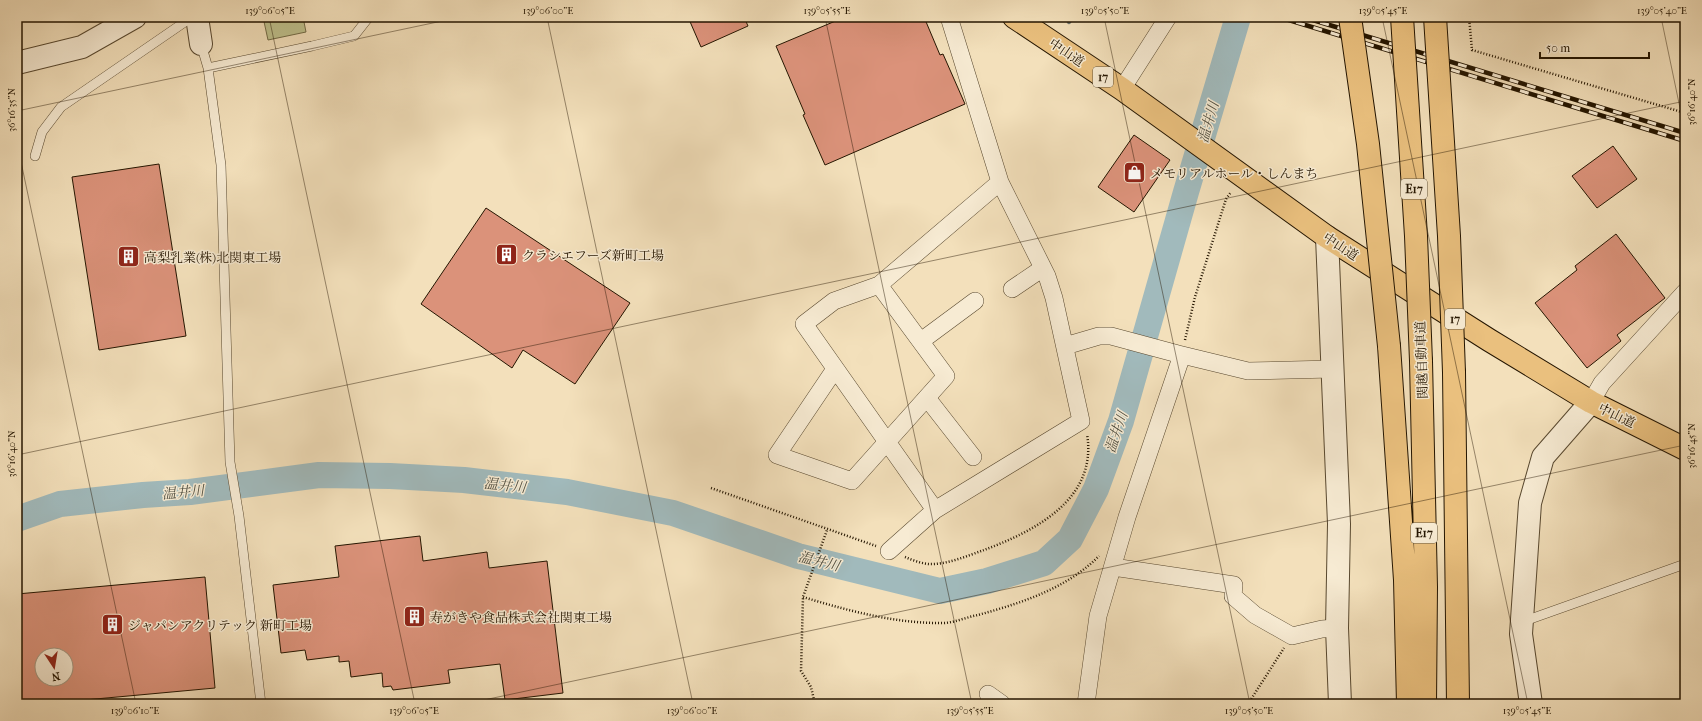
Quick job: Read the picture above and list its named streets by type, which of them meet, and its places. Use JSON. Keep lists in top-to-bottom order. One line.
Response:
{"streets":{"highway":["中山道","17","E17","関越自動車道"]},"water":["温井川"],"places":{"shop":["メモリアルホール・しんまち"],"building":["クラシエフーズ新町工場","高梨乳業(株)北関東工場","寿がきや食品株式会社関東工場","ジャパンアクリテック 新町工場"]},"scale_bar":"50 m","north":"bottom","coordinates":["139°06'05\"E","139°06'00\"E","139°05'55\"E","139°05'50\"E","139°05'45\"E","139°05'40\"E","36°16'40\"N","36°16'35\"N","36°16'45\"N","139°06'10\"E"]}
